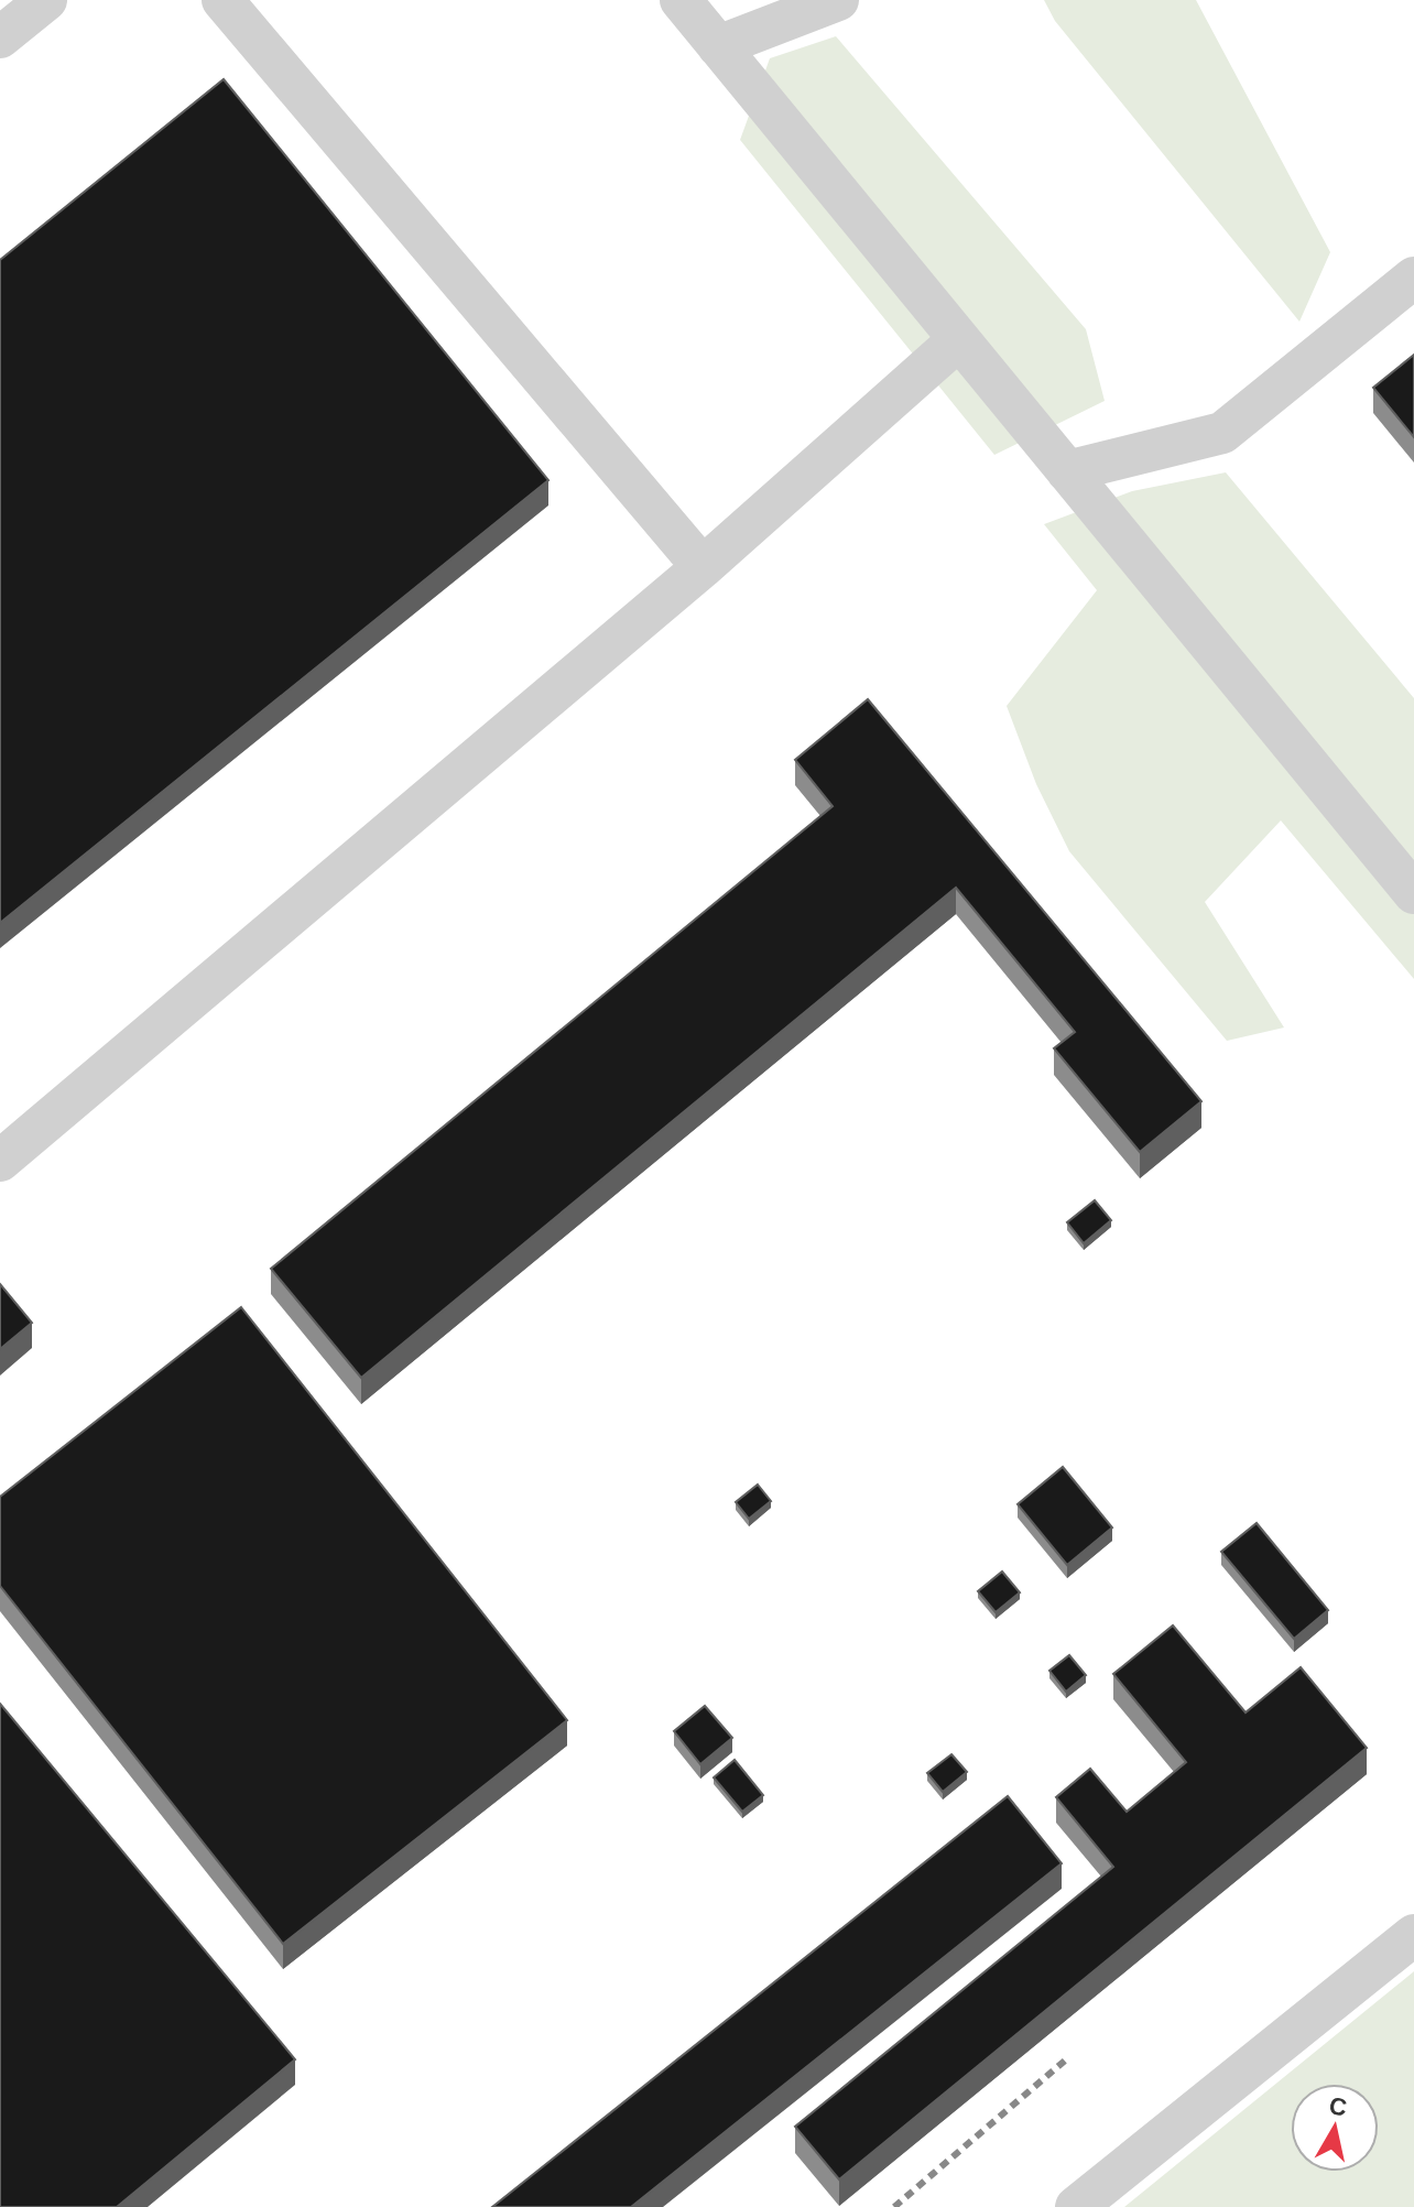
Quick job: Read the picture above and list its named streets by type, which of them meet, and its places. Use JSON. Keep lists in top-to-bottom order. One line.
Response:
{"north":"top"}
